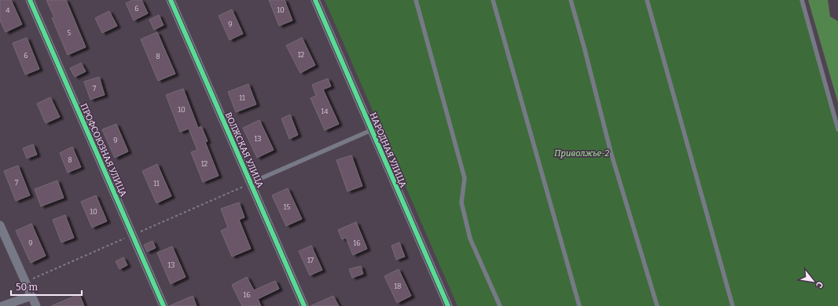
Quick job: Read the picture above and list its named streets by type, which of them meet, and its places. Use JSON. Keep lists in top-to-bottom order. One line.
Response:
{"streets":{"street":["ПРОФСОЮЗНАЯ УЛИЦА","ВОЛЖСКАЯ УЛИЦА","НАРОДНАЯ УЛИЦА"]},"parks":["Приволжье-2"],"house_numbers":["6","4","10","9","5","12","6","8","7","11","10","14","13","9","8","12","7","11","15","10","9","16","17","13","18","16"],"scale_bar":"50 m","north":"bottom right"}
